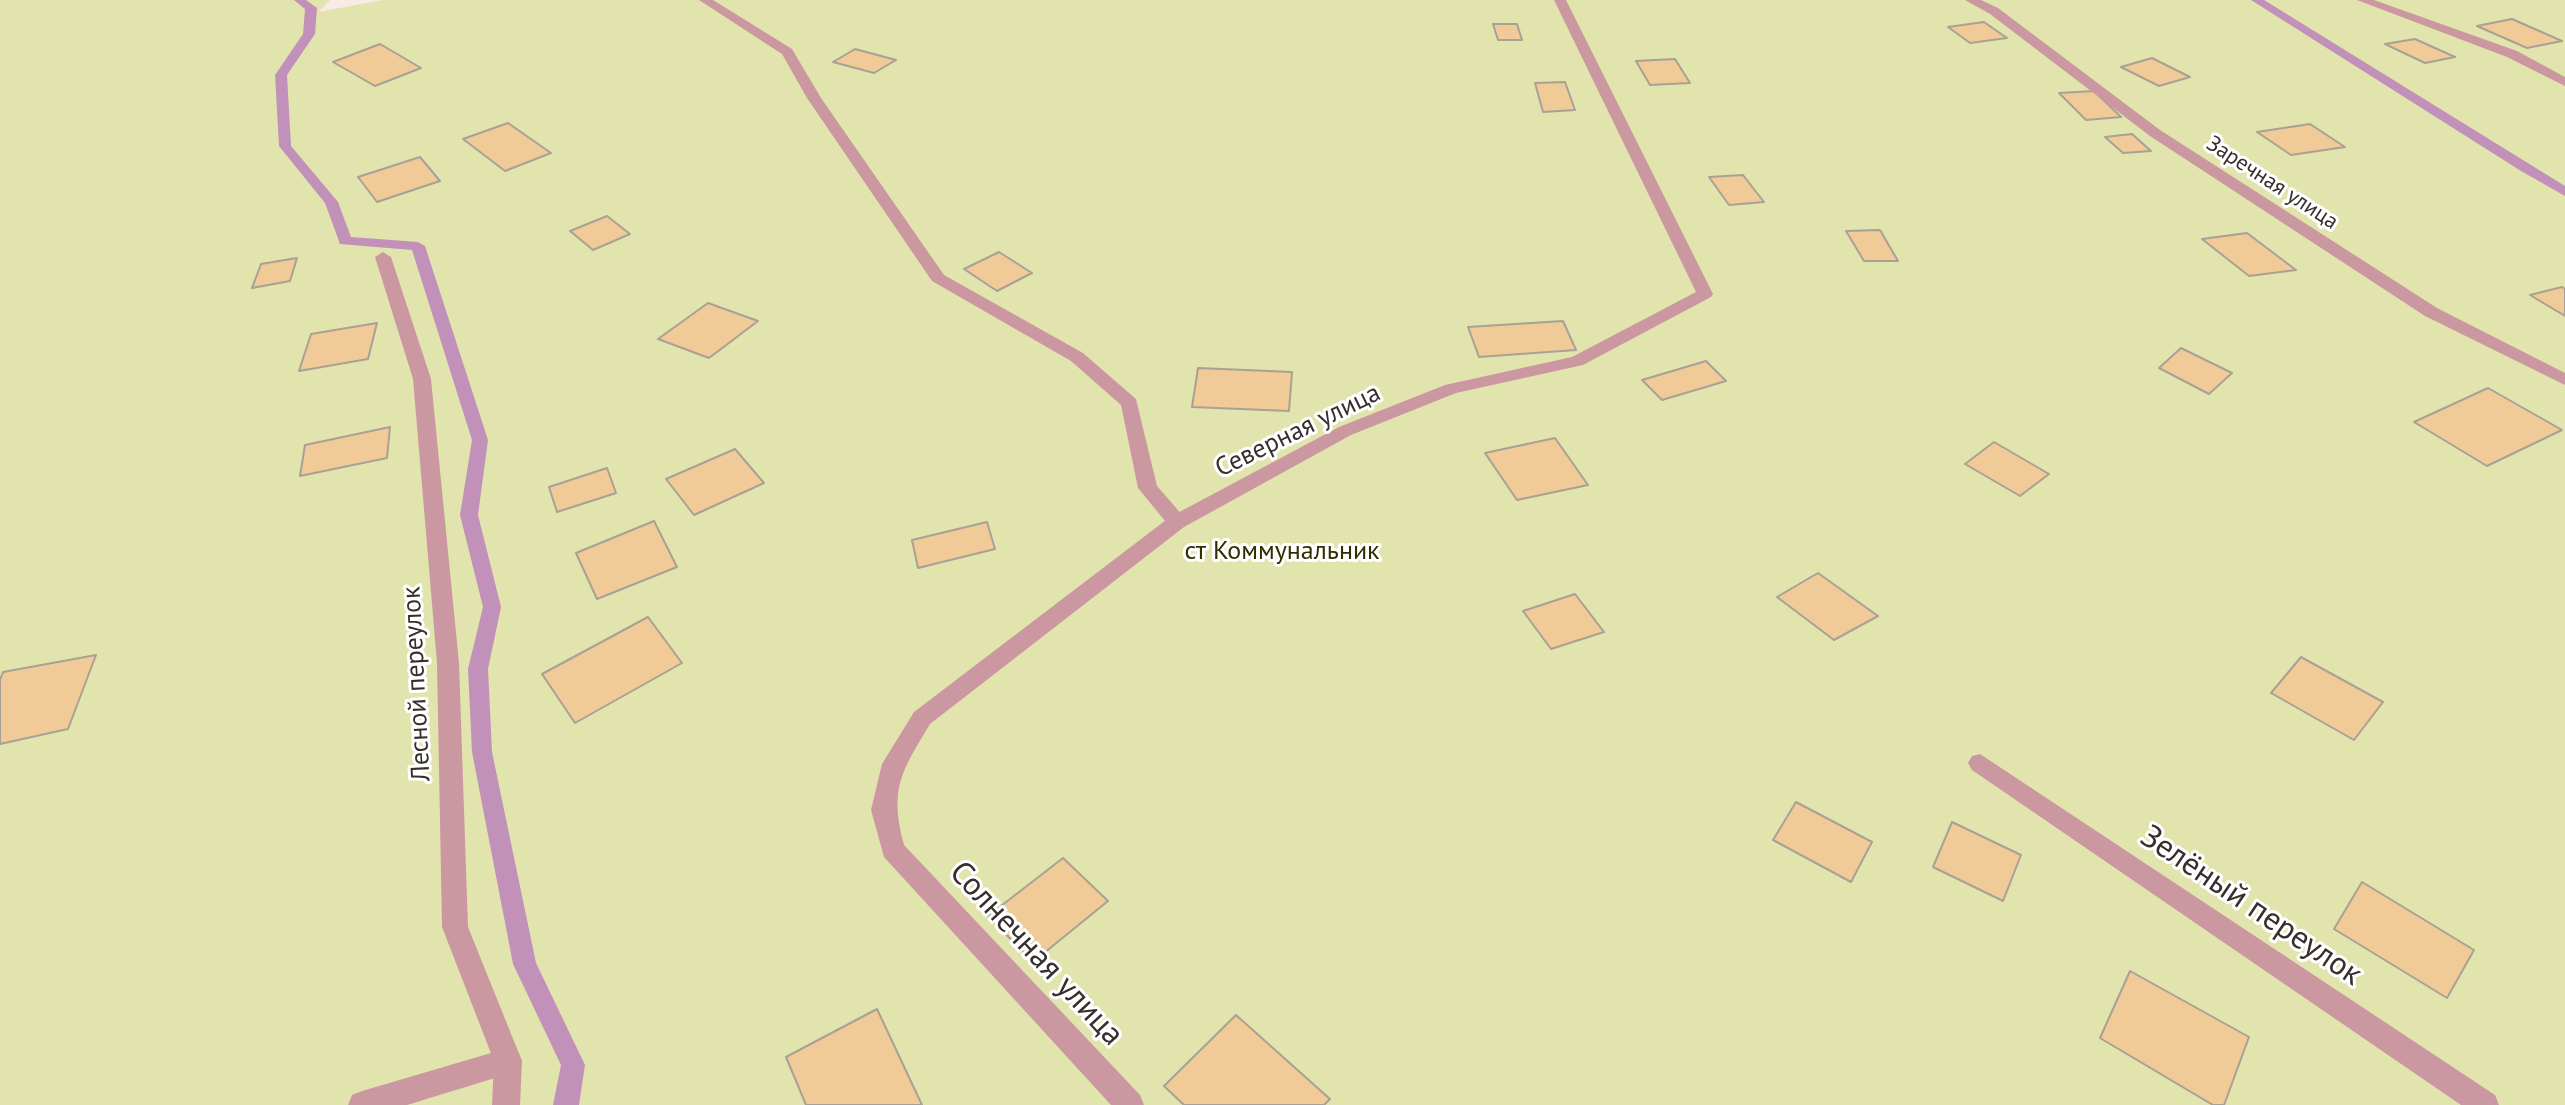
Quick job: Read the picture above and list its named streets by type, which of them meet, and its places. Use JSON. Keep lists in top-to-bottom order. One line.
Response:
{"streets":{"street":["Заречная улица","Северная улица","Лесной переулок","Зелёный переулок","Солнечная улица"]},"crossings":[["Северная улица","Солнечная улица"]],"parks":["ст Коммунальник"]}
